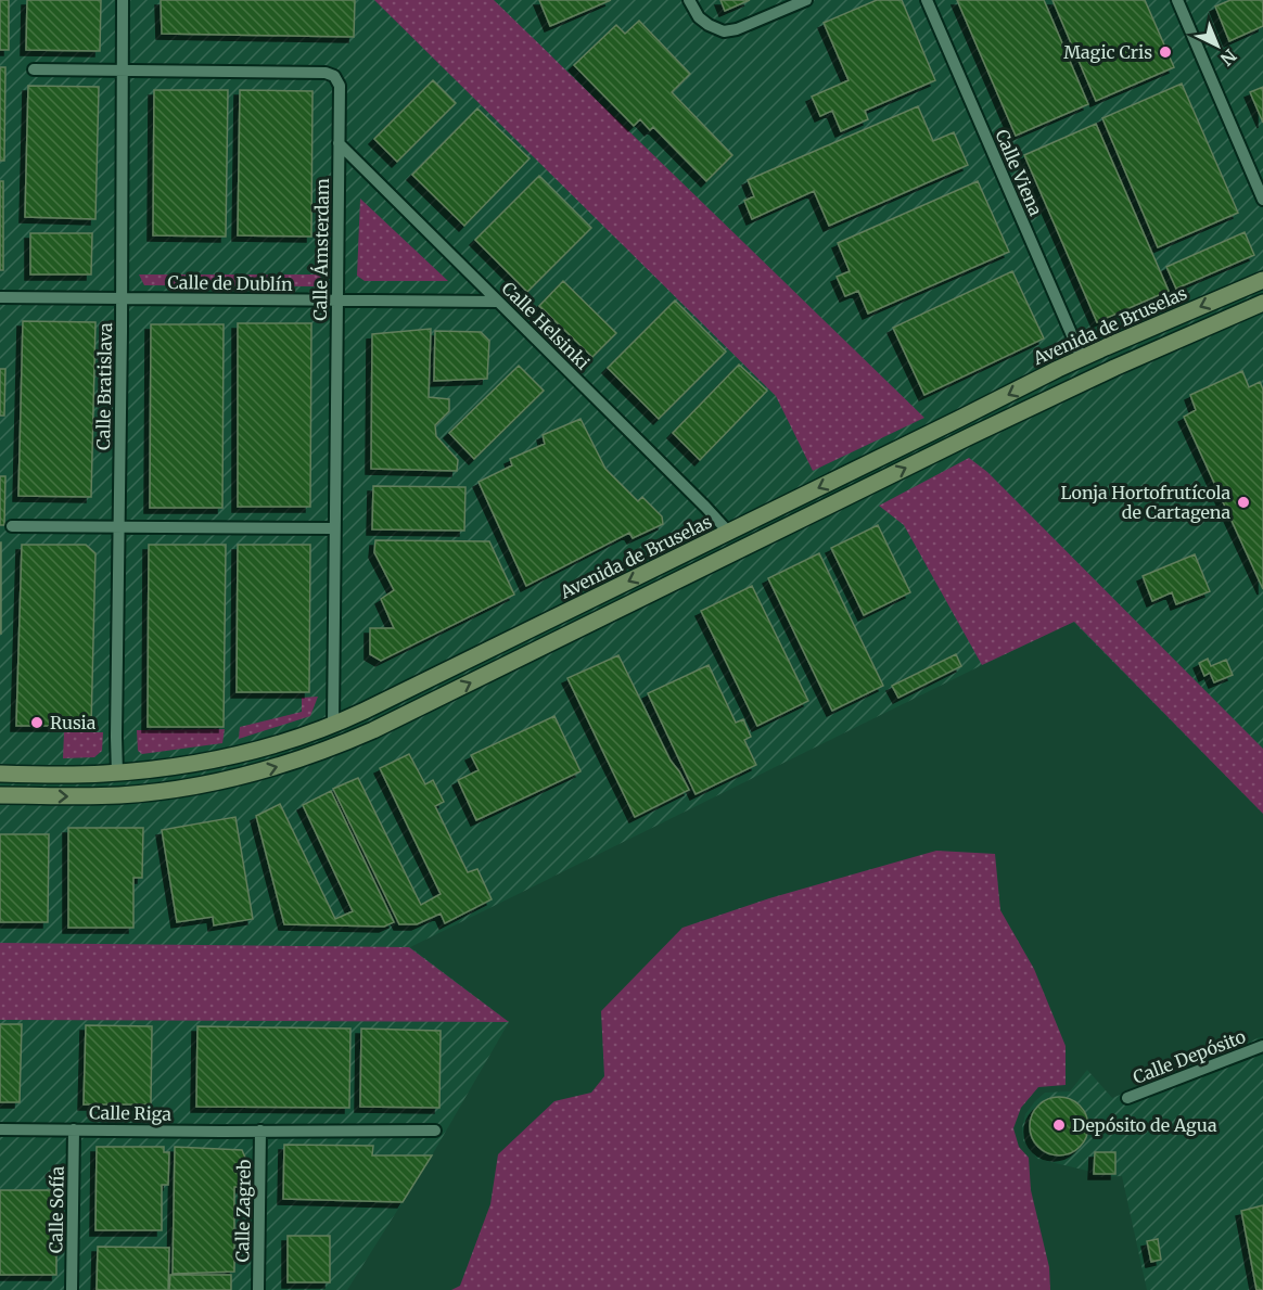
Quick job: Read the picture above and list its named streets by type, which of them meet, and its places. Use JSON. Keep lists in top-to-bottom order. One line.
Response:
{"streets":{"main road":["Avenida de Bruselas"],"street":["Calle Viena","Calle Ámsterdam","Calle de Dublín","Calle Helsinki","Calle Bratislava","Calle Depósito","Calle Riga","Calle Sofía","Calle Zagreb"]},"crossings":[["Calle Viena","Avenida de Bruselas"],["Calle Ámsterdam","Calle de Dublín"],["Calle Ámsterdam","Calle Helsinki"],["Calle Ámsterdam","Avenida de Bruselas"],["Calle Ámsterdam","Calle Bratislava"],["Calle de Dublín","Calle Helsinki"],["Calle de Dublín","Calle Bratislava"],["Calle Helsinki","Avenida de Bruselas"],["Avenida de Bruselas","Calle Bratislava"],["Calle Riga","Calle Sofía"],["Calle Riga","Calle Zagreb"]],"places":["Magic Cris","Lonja Hortofrutícola de Cartagena","Rusia","Depósito de Agua"],"north":"bottom right"}
